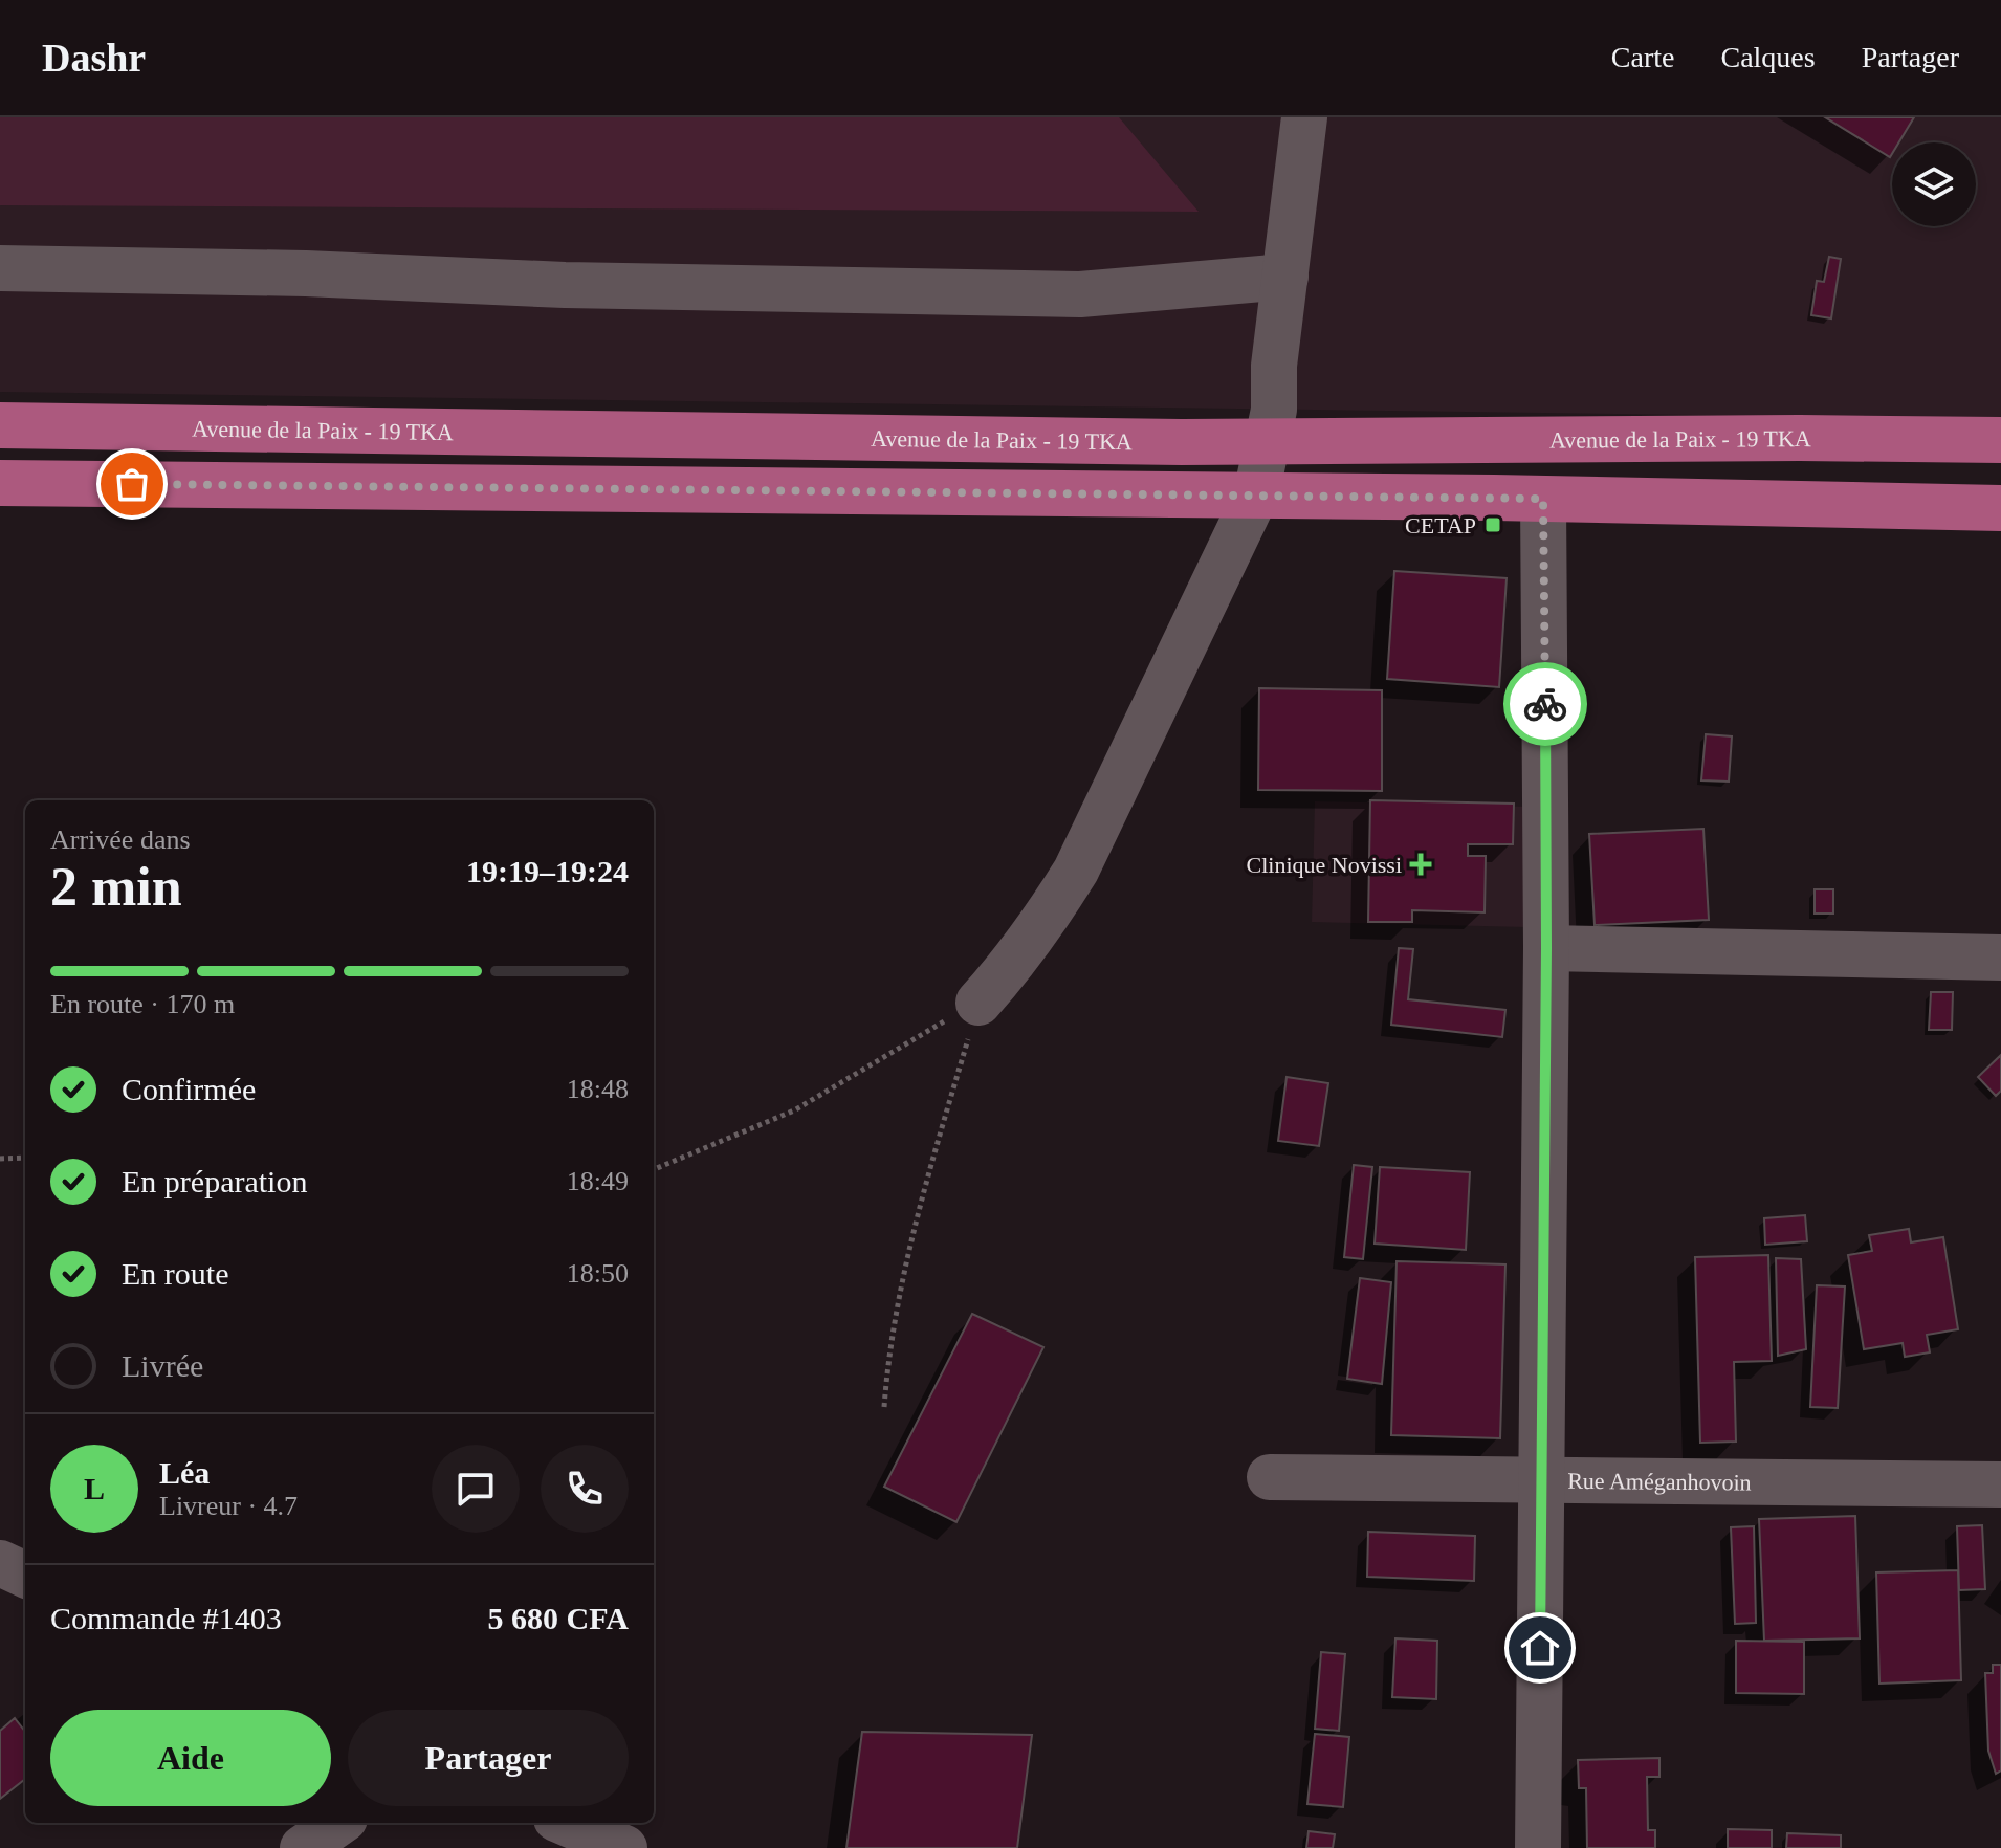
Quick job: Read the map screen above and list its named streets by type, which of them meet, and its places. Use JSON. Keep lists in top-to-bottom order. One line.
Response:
{"streets":{"main road":["Avenue de la Paix - 19 TKA"],"street":["Rue Améganhovoin"]},"places":{"transit":["CETAP"],"health":["Clinique Novissi"]},"page":{"header":"Dashr","nav":["Carte","Calques","Partager"],"heading":["2 min","Arrivée dans","19:19–19:24"],"panel":["Léa","Livreur · 4.7","Commande #1403","5 680 CFA"],"bar":"En route · 170 m","list":[["Confirmée","18:48"],["En préparation","18:49"],["En route","18:50"],"Livrée"],"round":"L","buttons":["Aide","Partager"]}}
